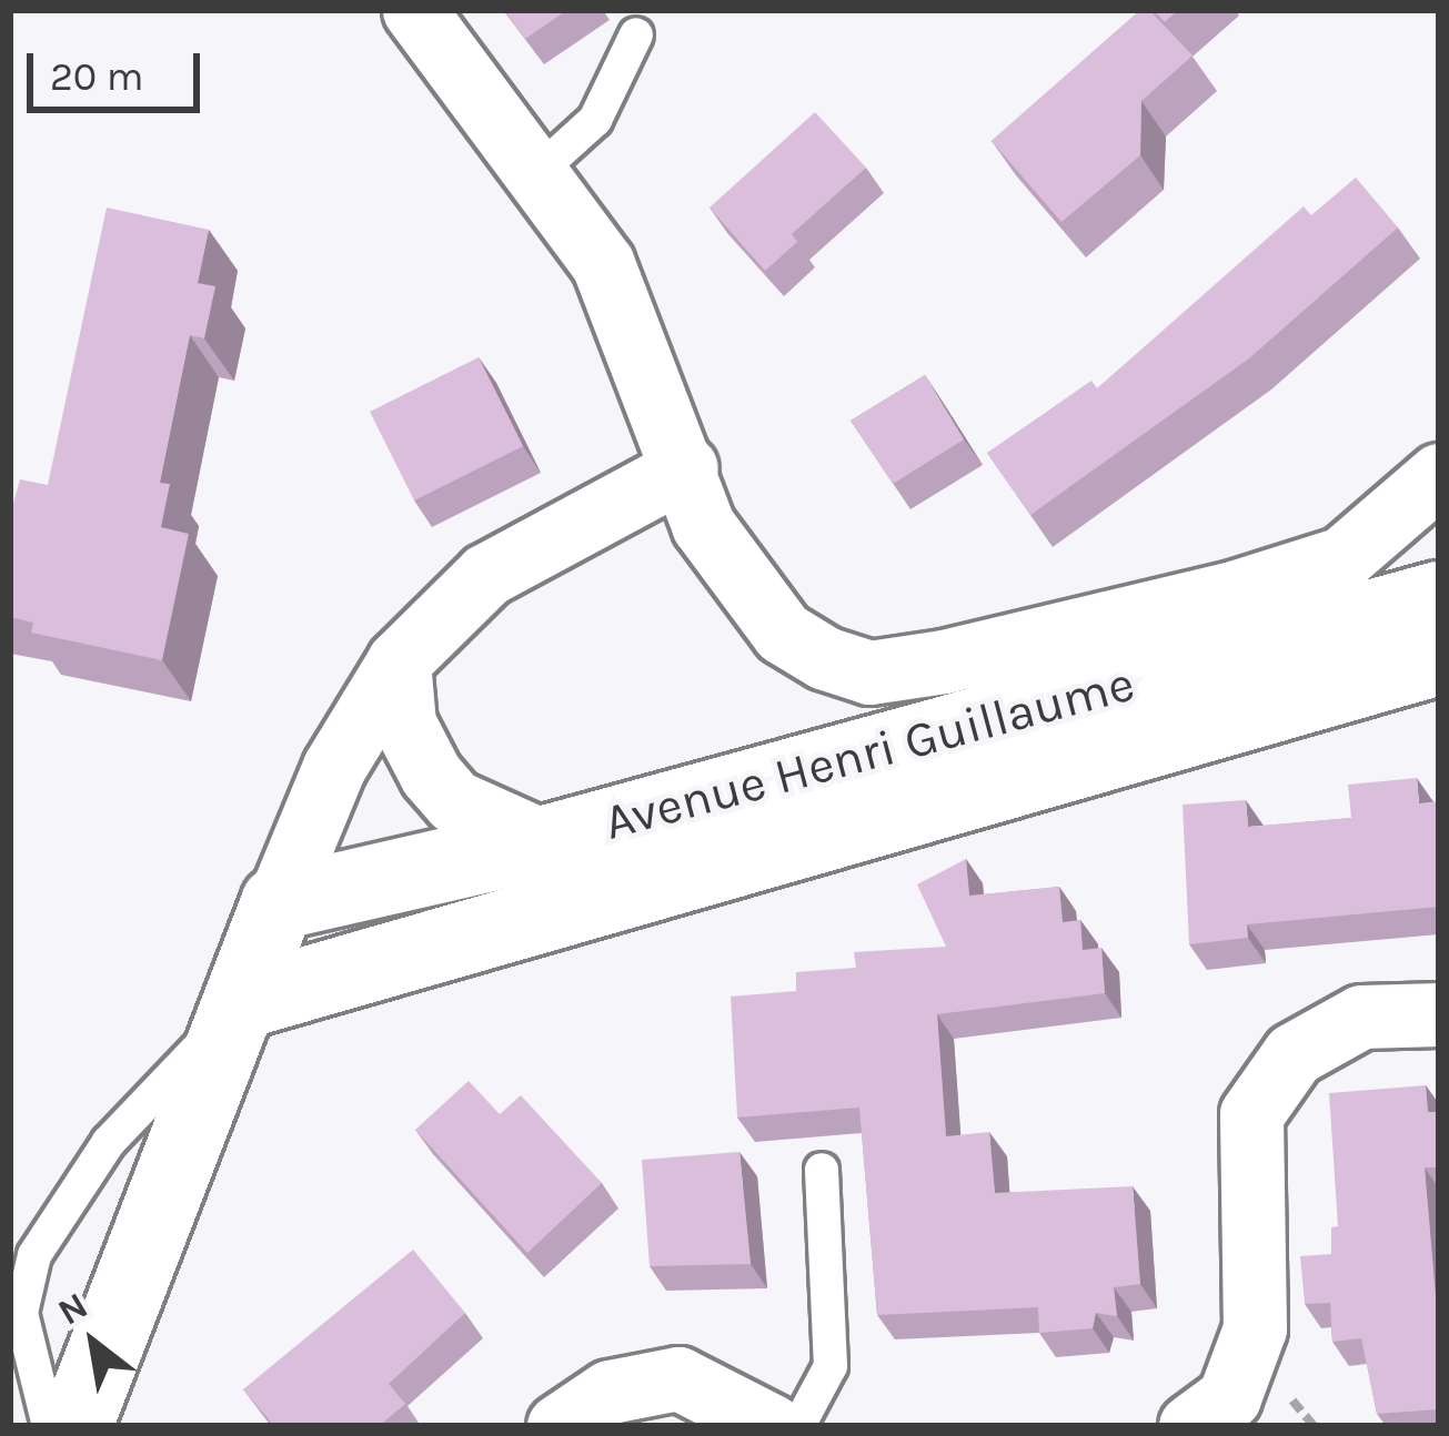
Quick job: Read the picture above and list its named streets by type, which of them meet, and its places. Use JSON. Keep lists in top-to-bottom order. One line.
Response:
{"streets":{"street":["Avenue Henri Guillaume"]},"scale_bar":"20 m","north":"top left"}
